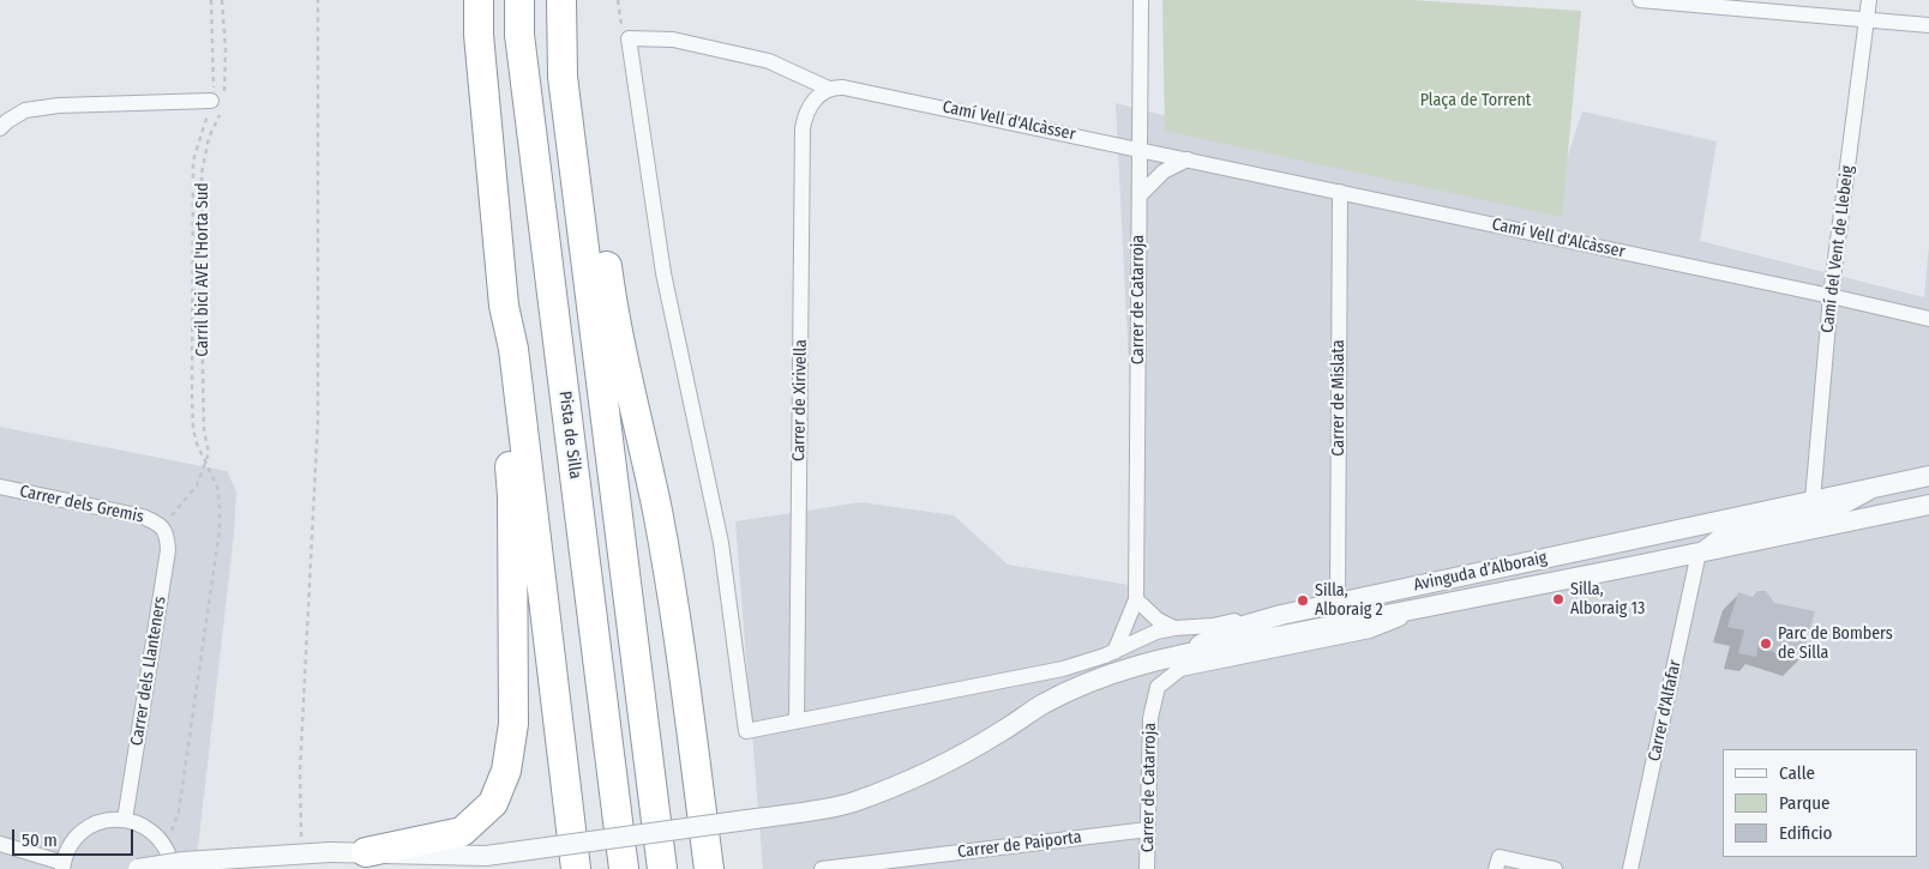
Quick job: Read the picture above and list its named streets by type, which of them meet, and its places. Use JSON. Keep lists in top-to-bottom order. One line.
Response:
{"streets":{"highway":["Pista de Silla"],"street":["Camí Vell d'Alcàsser","Camí del Vent de Llebeig","Carrer de Catarroja","Carrer de Mislata","Carrer de Xirivella","Carrer dels Gremis","Avinguda d’Alboraig","Carrer dels Llanteners","Carrer d'Alfafar","Carrer de Paiporta"],"path":["Carril bici AVE l'Horta Sud"]},"crossings":[["Camí Vell d'Alcàsser","Camí del Vent de Llebeig"],["Camí Vell d'Alcàsser","Carrer de Catarroja"],["Camí Vell d'Alcàsser","Carrer de Mislata"],["Camí Vell d'Alcàsser","Carrer de Xirivella"],["Camí del Vent de Llebeig","Avinguda d’Alboraig"],["Carril bici AVE l'Horta Sud","Carrer dels Gremis"],["Carril bici AVE l'Horta Sud","Carrer dels Llanteners"],["Carrer de Catarroja","Avinguda d’Alboraig"],["Carrer de Catarroja","Carrer de Paiporta"],["Carrer de Mislata","Avinguda d’Alboraig"],["Carrer dels Gremis","Carrer dels Llanteners"],["Avinguda d’Alboraig","Carrer d'Alfafar"]],"parks":["Plaça de Torrent"],"places":["Silla, Alboraig 13","Silla, Alboraig 2","Parc de Bombers de Silla"],"legend":["Calle","Parque","Edificio"],"scale_bar":"50 m"}
